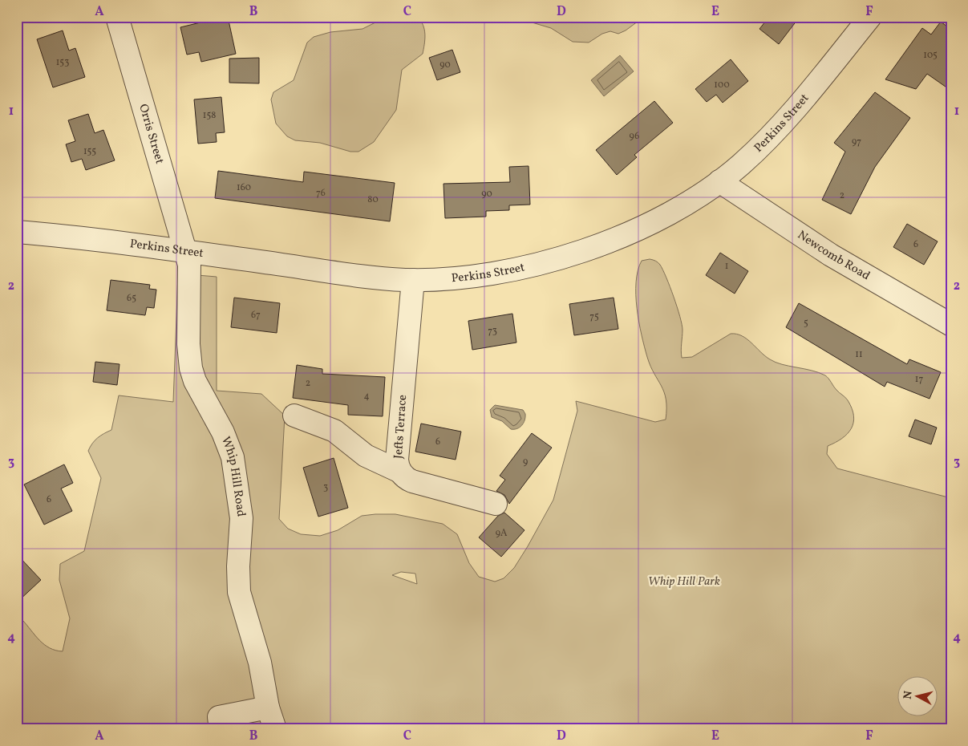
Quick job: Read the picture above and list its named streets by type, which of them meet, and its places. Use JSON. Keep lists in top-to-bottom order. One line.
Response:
{"streets":{"street":["Perkins Street","Orris Street","Newcomb Road","Jefts Terrace","Whip Hill Road"]},"crossings":[["Perkins Street","Orris Street"],["Perkins Street","Newcomb Road"],["Perkins Street","Jefts Terrace"],["Perkins Street","Whip Hill Road"],["Orris Street","Whip Hill Road"]],"parks":["Whip Hill Park"],"house_numbers":["105","153","90","100","158","96","97","155","160","76","90","2","80","6","1","65","67","75","5","73","11","17","2","4","6","9","3","6","9A"],"north":"left","grid":{"columns":["A","B","C","D","E","F"],"rows":["1","2","3","4"]}}
